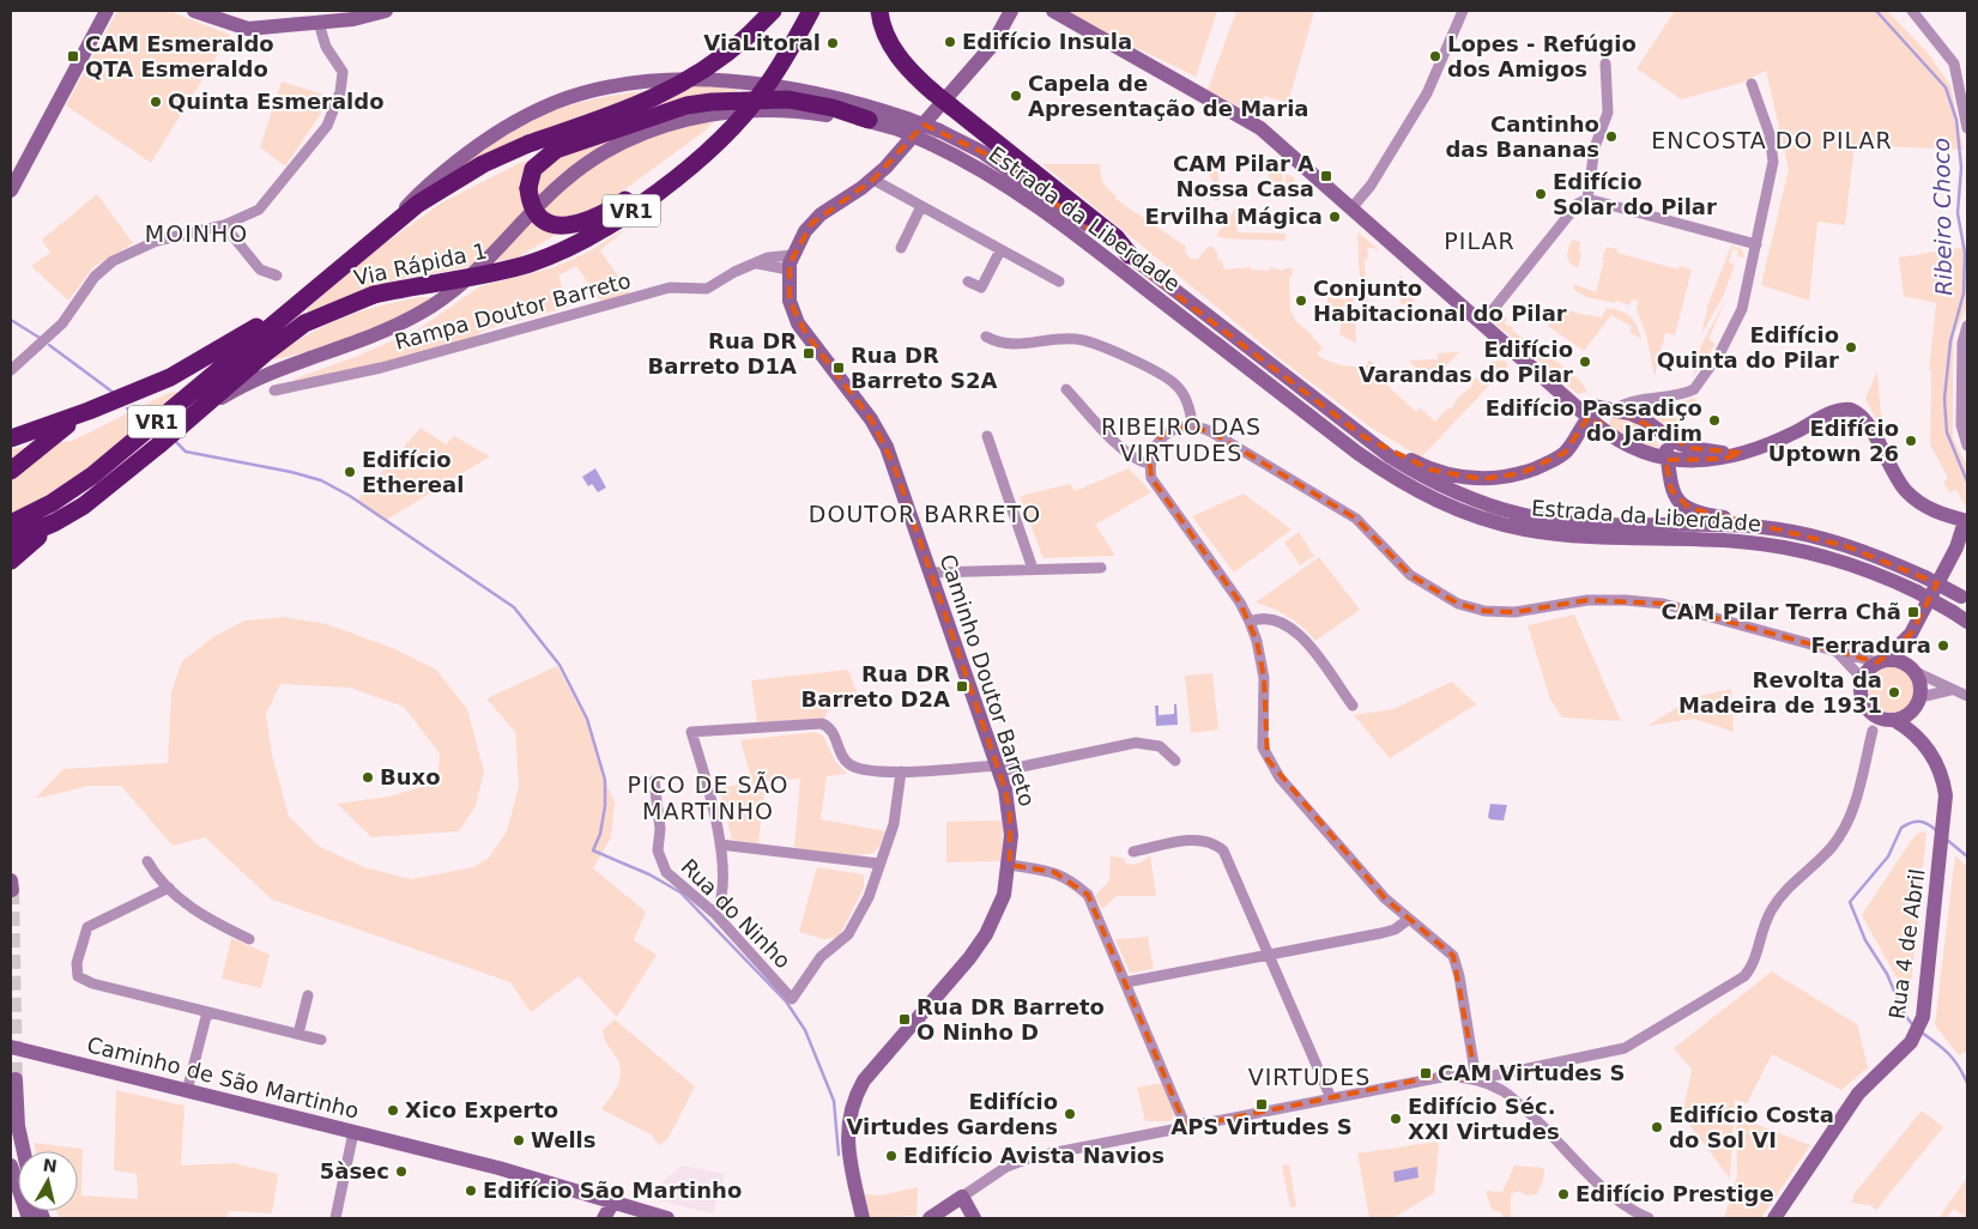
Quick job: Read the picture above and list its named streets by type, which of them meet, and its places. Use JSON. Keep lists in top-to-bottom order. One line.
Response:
{"streets":{"highway":["VR1","Via Rápida 1"],"main road":["Estrada da Liberdade","Caminho Doutor Barreto","Rua 4 de Abril","Caminho de São Martinho"],"street":["Rampa Doutor Barreto","Rua do Ninho"]},"crossings":[["Estrada da Liberdade","Via Rápida 1"],["Rampa Doutor Barreto","Caminho Doutor Barreto"]],"districts":["ENCOSTA DO PILAR","MOINHO","PILAR","RIBEIRO DAS VIRTUDES","DOUTOR BARRETO","PICO DE SÃO MARTINHO","VIRTUDES"],"water":["Ribeiro Choco"],"places":{"other":["Edifício Insula","ViaLitoral","Lopes - Refúgio dos Amigos","Capela de Apresentação de Maria","Quinta Esmeraldo","Cantinho das Bananas","Edifício Solar do Pilar","Ervilha Mágica","Conjunto Habitacional do Pilar","Edifício Quinta do Pilar","Edifício Varandas do Pilar","Edifício Passadiço do Jardim","Edifício Uptown 26","Edifício Ethereal","Ferradura","Revolta da Madeira de 1931","Buxo","Xico Experto","Edifício Virtudes Gardens","Edifício Séc. XXI Virtudes","Edifício Costa do Sol VI","Wells","Edifício Avista Navios","5àsec","Edifício São Martinho","Edifício Prestige"],"transit":["CAM Esmeraldo QTA Esmeraldo","CAM Pilar A Nossa Casa","Rua DR Barreto D1A","Rua DR Barreto S2A","CAM Pilar Terra Chã","Rua DR Barreto D2A","Rua DR Barreto O Ninho D","CAM Virtudes S","APS Virtudes S"]},"north":"top"}
